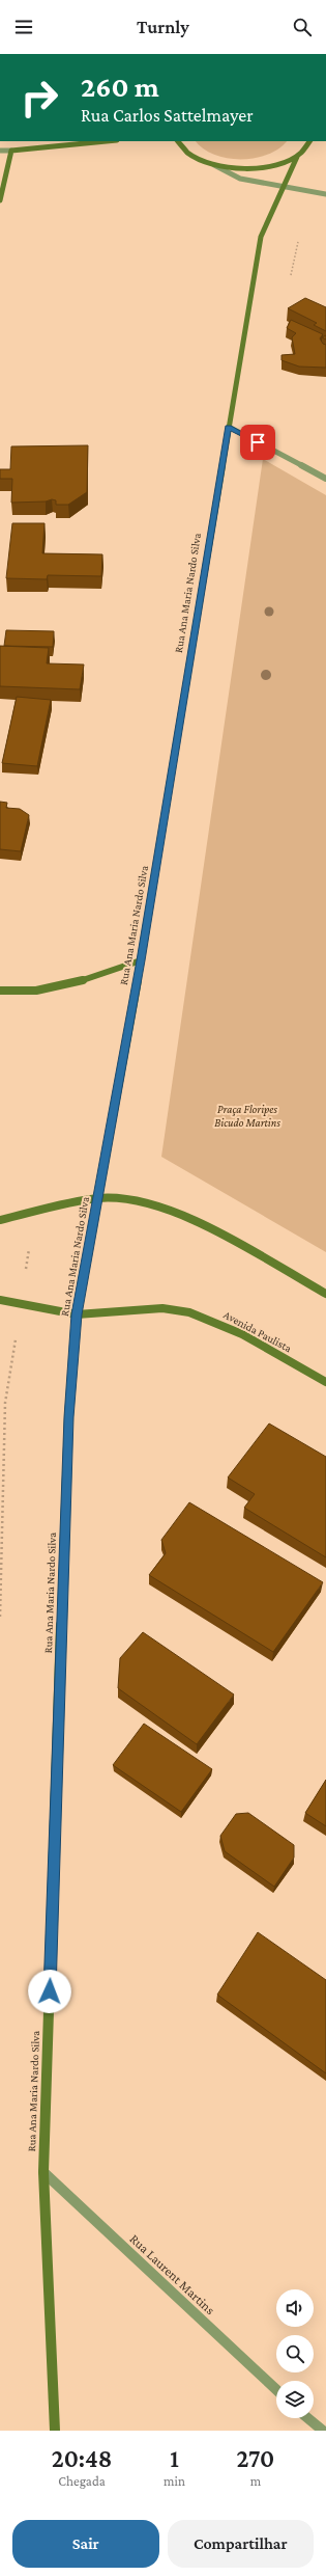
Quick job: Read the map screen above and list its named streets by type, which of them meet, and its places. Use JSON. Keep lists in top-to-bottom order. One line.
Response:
{"streets":{"main road":["Rua Ana Maria Nardo Silva","Avenida Paulista"],"street":["Rua Laurent Martins"]},"crossings":[["Rua Ana Maria Nardo Silva","Avenida Paulista"],["Rua Ana Maria Nardo Silva","Rua Laurent Martins"]],"parks":["Praça Floripes Bicudo Martins"],"page":{"header":"Turnly","turn":["260 m","Rua Carlos Sattelmayer"],"eta":["20:48","Chegada","1","min","270","m"],"buttons":["Sair","Compartilhar"]}}
